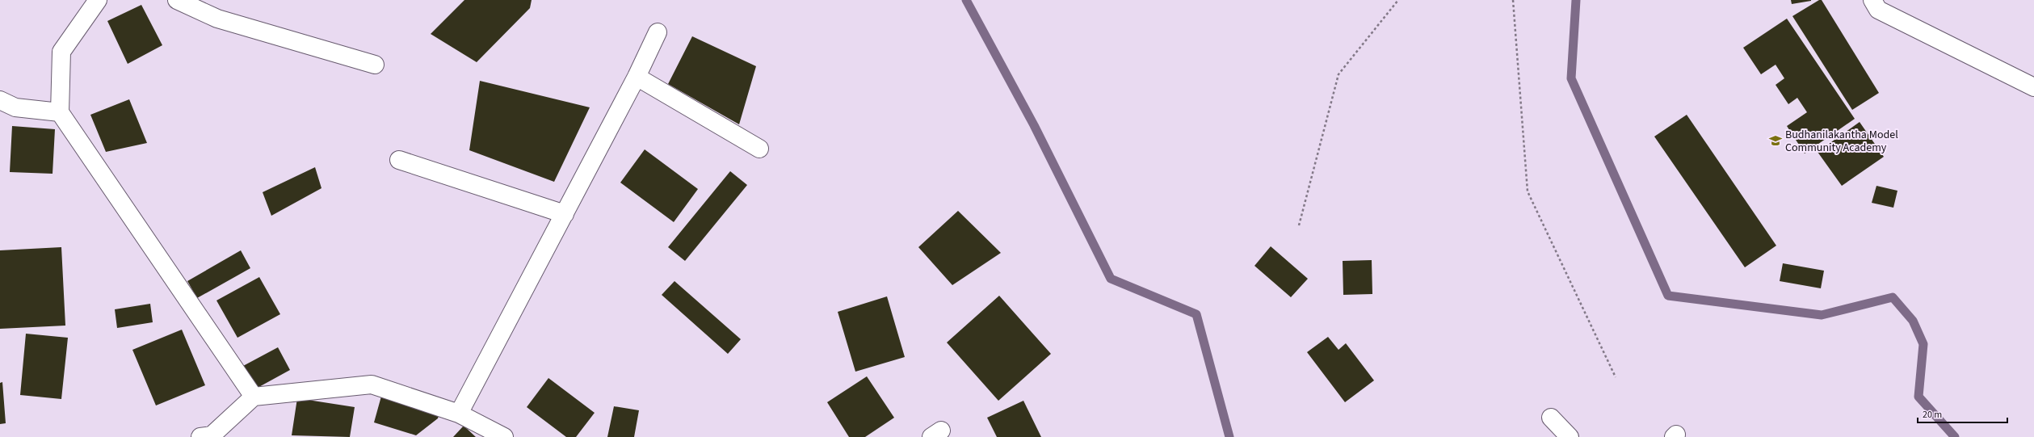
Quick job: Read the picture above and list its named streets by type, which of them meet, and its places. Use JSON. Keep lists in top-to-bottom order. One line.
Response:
{"places":{"school or university":["Budhanilakantha Model Community Academy"]},"scale_bar":"20 m"}
